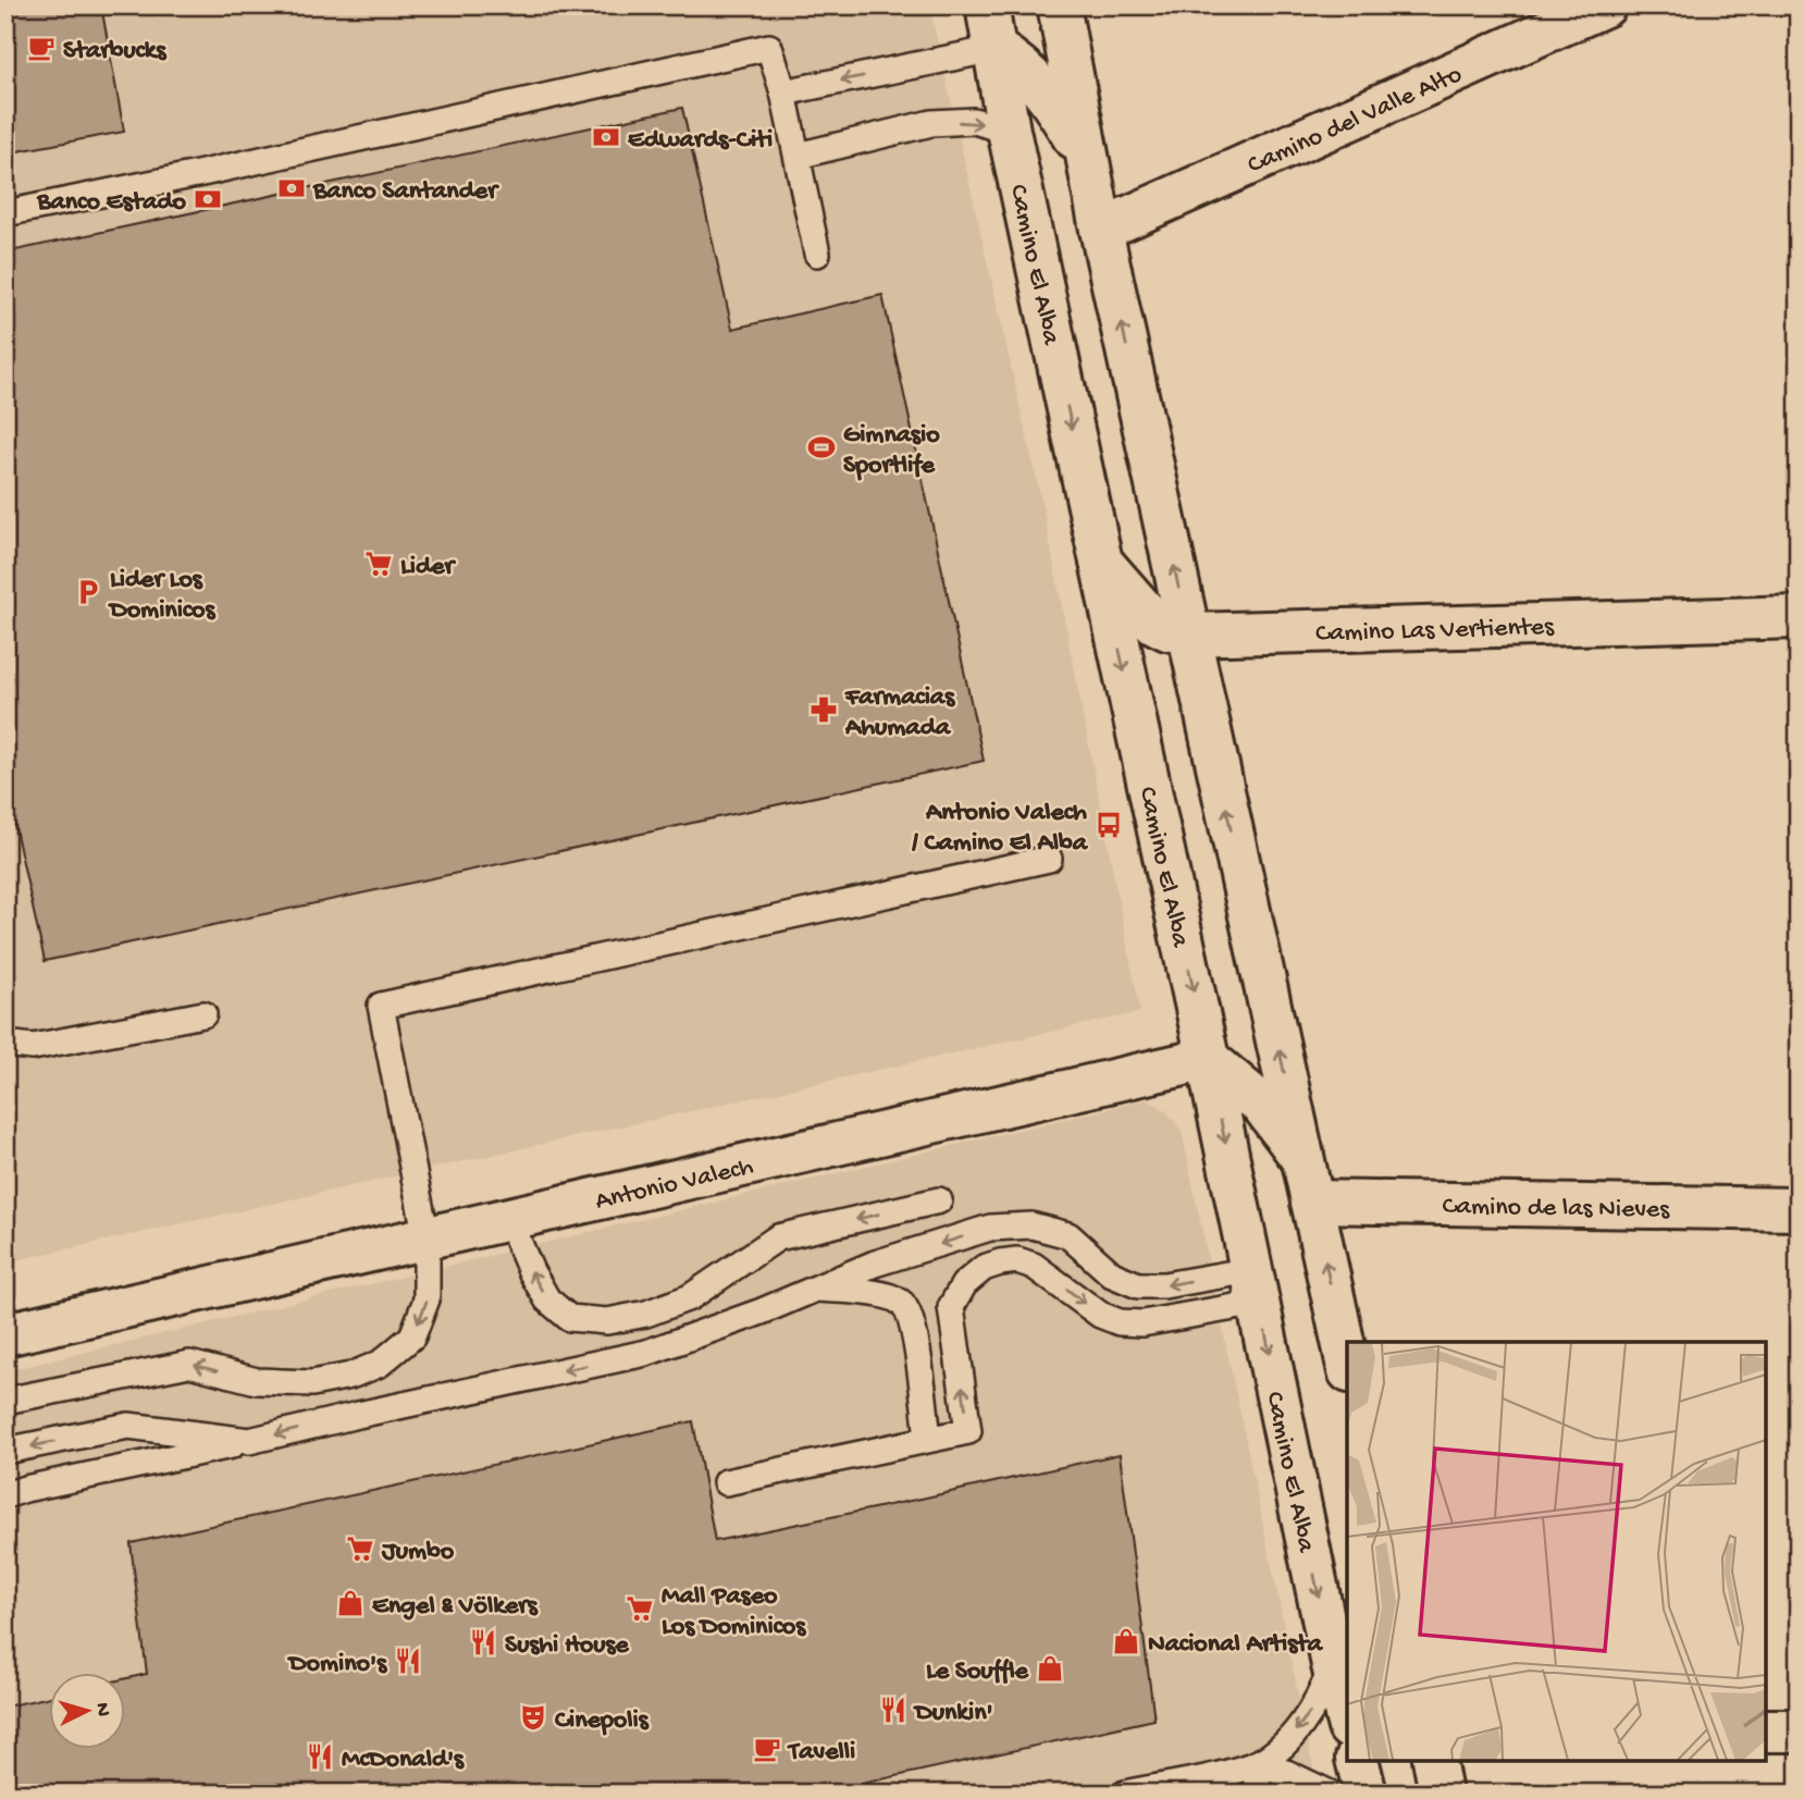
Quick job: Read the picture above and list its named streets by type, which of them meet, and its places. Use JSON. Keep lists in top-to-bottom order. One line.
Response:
{"streets":{"main road":["Camino del Valle Alto","Camino El Alba","Camino Las Vertientes","Antonio Valech","Camino de las Nieves"]},"crossings":[["Camino El Alba","Camino Las Vertientes"],["Camino El Alba","Antonio Valech"]],"places":{"cafe":["Starbucks","Tavelli"],"bank":["Edwards-Citi","Banco Santander","Banco Estado"],"sports":["Gimnasio Sportlife"],"supermarket":["Lider","Jumbo","Mall Paseo Los Dominicos"],"parking":["Lider Los Dominicos"],"pharmacy":["Farmacias Ahumada"],"bus stop":["Antonio Valech / Camino El Alba"],"shop":["Engel & Völkers","Nacional Artista","Le Souffle"],"restaurant":["Sushi House","Domino's","Dunkin'","McDonald's"],"theatre":["Cinepolis"]},"north":"right"}
